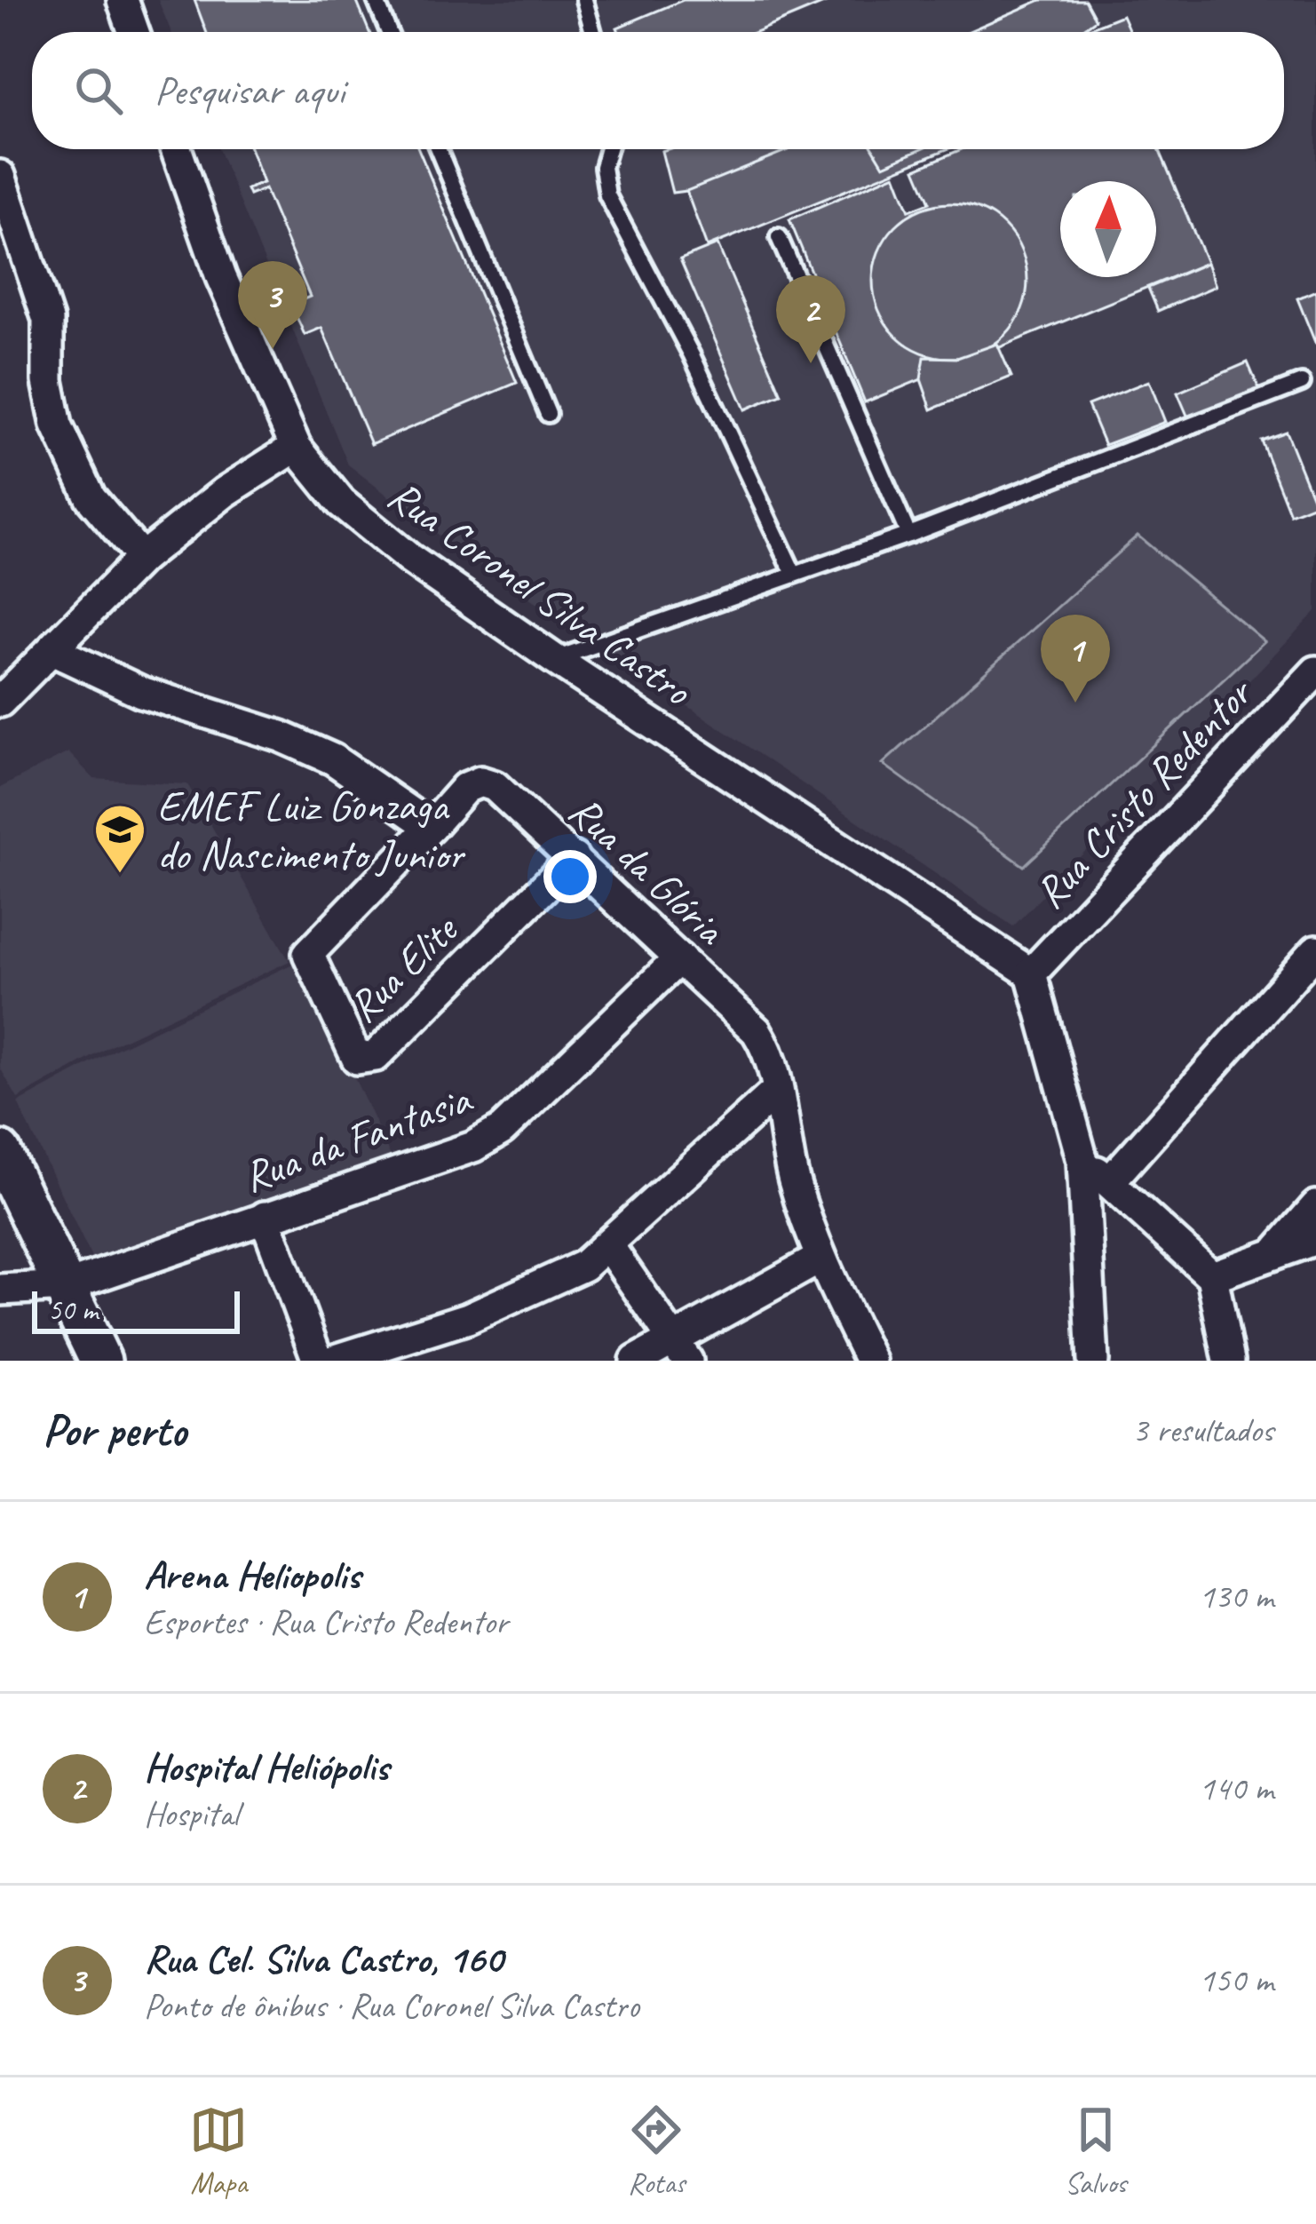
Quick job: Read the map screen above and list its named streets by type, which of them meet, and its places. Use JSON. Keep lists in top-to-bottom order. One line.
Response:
{"streets":{"street":["Rua Coronel Silva Castro","Rua da Glória","Rua Elite","Rua da Fantasia"]},"crossings":[["Rua da Glória","Rua Elite"],["Rua da Glória","Rua da Fantasia"]],"places":{"school or university":["EMEF Luiz Gonzaga do Nascimento Junior"]},"scale_bar":"50 m","north":"top","page":{"search":"Pesquisar aqui","pins":["3","2","1"],"scale":"50 m","heading":["Por perto","3 resultados"],"list":[{"mark":"1","name":"Arena Heliopolis","note":"Esportes · Rua Cristo Redentor","value":"130 m"},{"mark":"2","name":"Hospital Heliópolis","note":"Hospital","value":"140 m"},{"mark":"3","name":"Rua Cel. Silva Castro, 160","note":"Ponto de ônibus · Rua Coronel Silva Castro","value":"150 m"}],"nav":["Mapa","Rotas","Salvos"]}}
